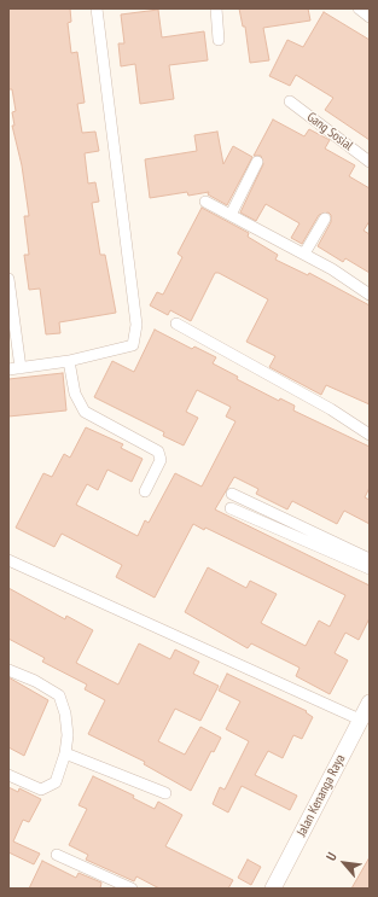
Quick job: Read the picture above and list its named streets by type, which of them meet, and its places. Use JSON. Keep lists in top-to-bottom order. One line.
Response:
{"streets":{"street":["Gang Sosial","Jalan Kenanga Raya"]},"north":"top left"}
